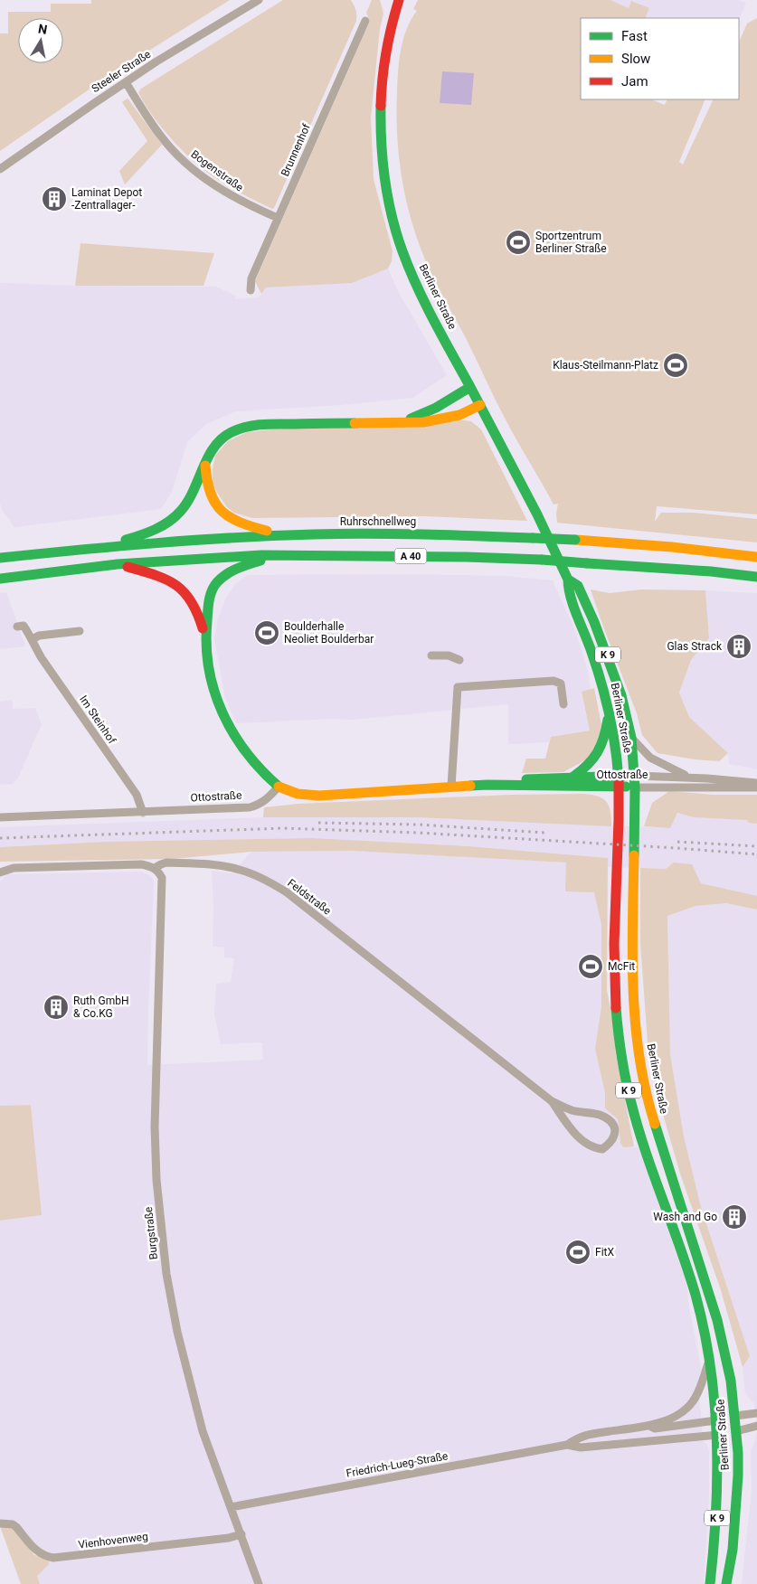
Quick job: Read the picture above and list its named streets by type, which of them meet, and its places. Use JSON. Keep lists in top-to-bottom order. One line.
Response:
{"streets":{"main road":["Berliner Straße","Ruhrschnellweg","A 40","K 9","Ottostraße"],"street":["Steeler Straße","Brunnenhof","Bogenstraße","Im Steinhof","Feldstraße","Burgstraße","Friedrich-Lueg-Straße","Vienhovenweg"]},"crossings":[["Steeler Straße","Bogenstraße"],["Brunnenhof","Bogenstraße"],["Berliner Straße","Ottostraße"],["Berliner Straße","Friedrich-Lueg-Straße"],["Im Steinhof","Ottostraße"],["Feldstraße","Burgstraße"],["Burgstraße","Friedrich-Lueg-Straße"],["Burgstraße","Vienhovenweg"]],"places":{"building":["Laminat Depot -Zentrallager-","Glas Strack","Ruth GmbH & Co.KG","Wash and Go"],"sports":["Sportzentrum Berliner Straße","Klaus-Steilmann-Platz","Boulderhalle Neoliet Boulderbar","McFit","FitX"]},"legend":["Fast","Slow","Jam"],"north":"top"}
